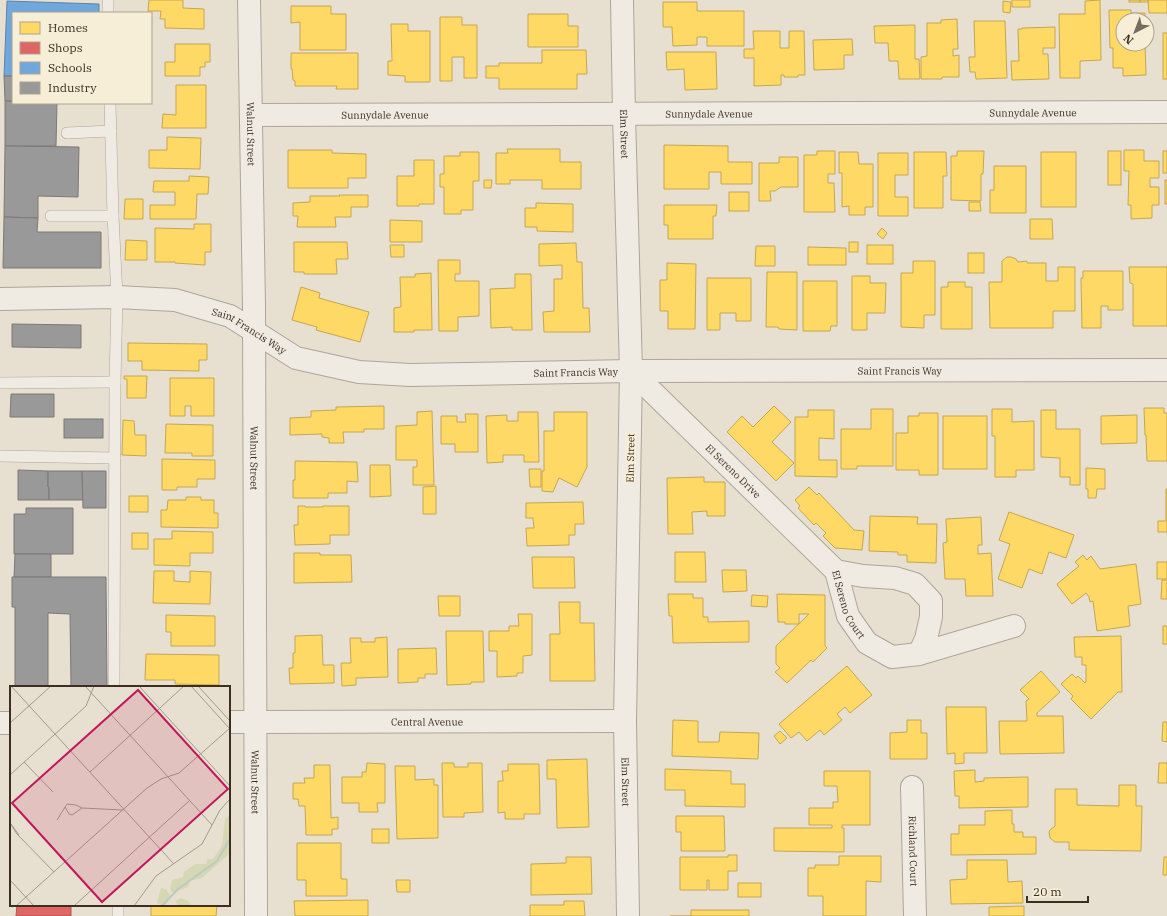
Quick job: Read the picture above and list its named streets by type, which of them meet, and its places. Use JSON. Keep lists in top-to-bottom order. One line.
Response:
{"streets":{"street":["Sunnydale Avenue","Walnut Street","Elm Street","Saint Francis Way","El Sereno Drive","El Sereno Court","Central Avenue","Richland Court"]},"crossings":[["Sunnydale Avenue","Walnut Street"],["Sunnydale Avenue","Elm Street"],["Walnut Street","Saint Francis Way"],["Walnut Street","Central Avenue"],["Elm Street","Saint Francis Way"],["Elm Street","El Sereno Drive"],["Elm Street","Central Avenue"],["Saint Francis Way","El Sereno Drive"],["El Sereno Drive","El Sereno Court"]],"legend":["Homes","Shops","Schools","Industry"],"scale_bar":"20 m","north":"bottom left"}
